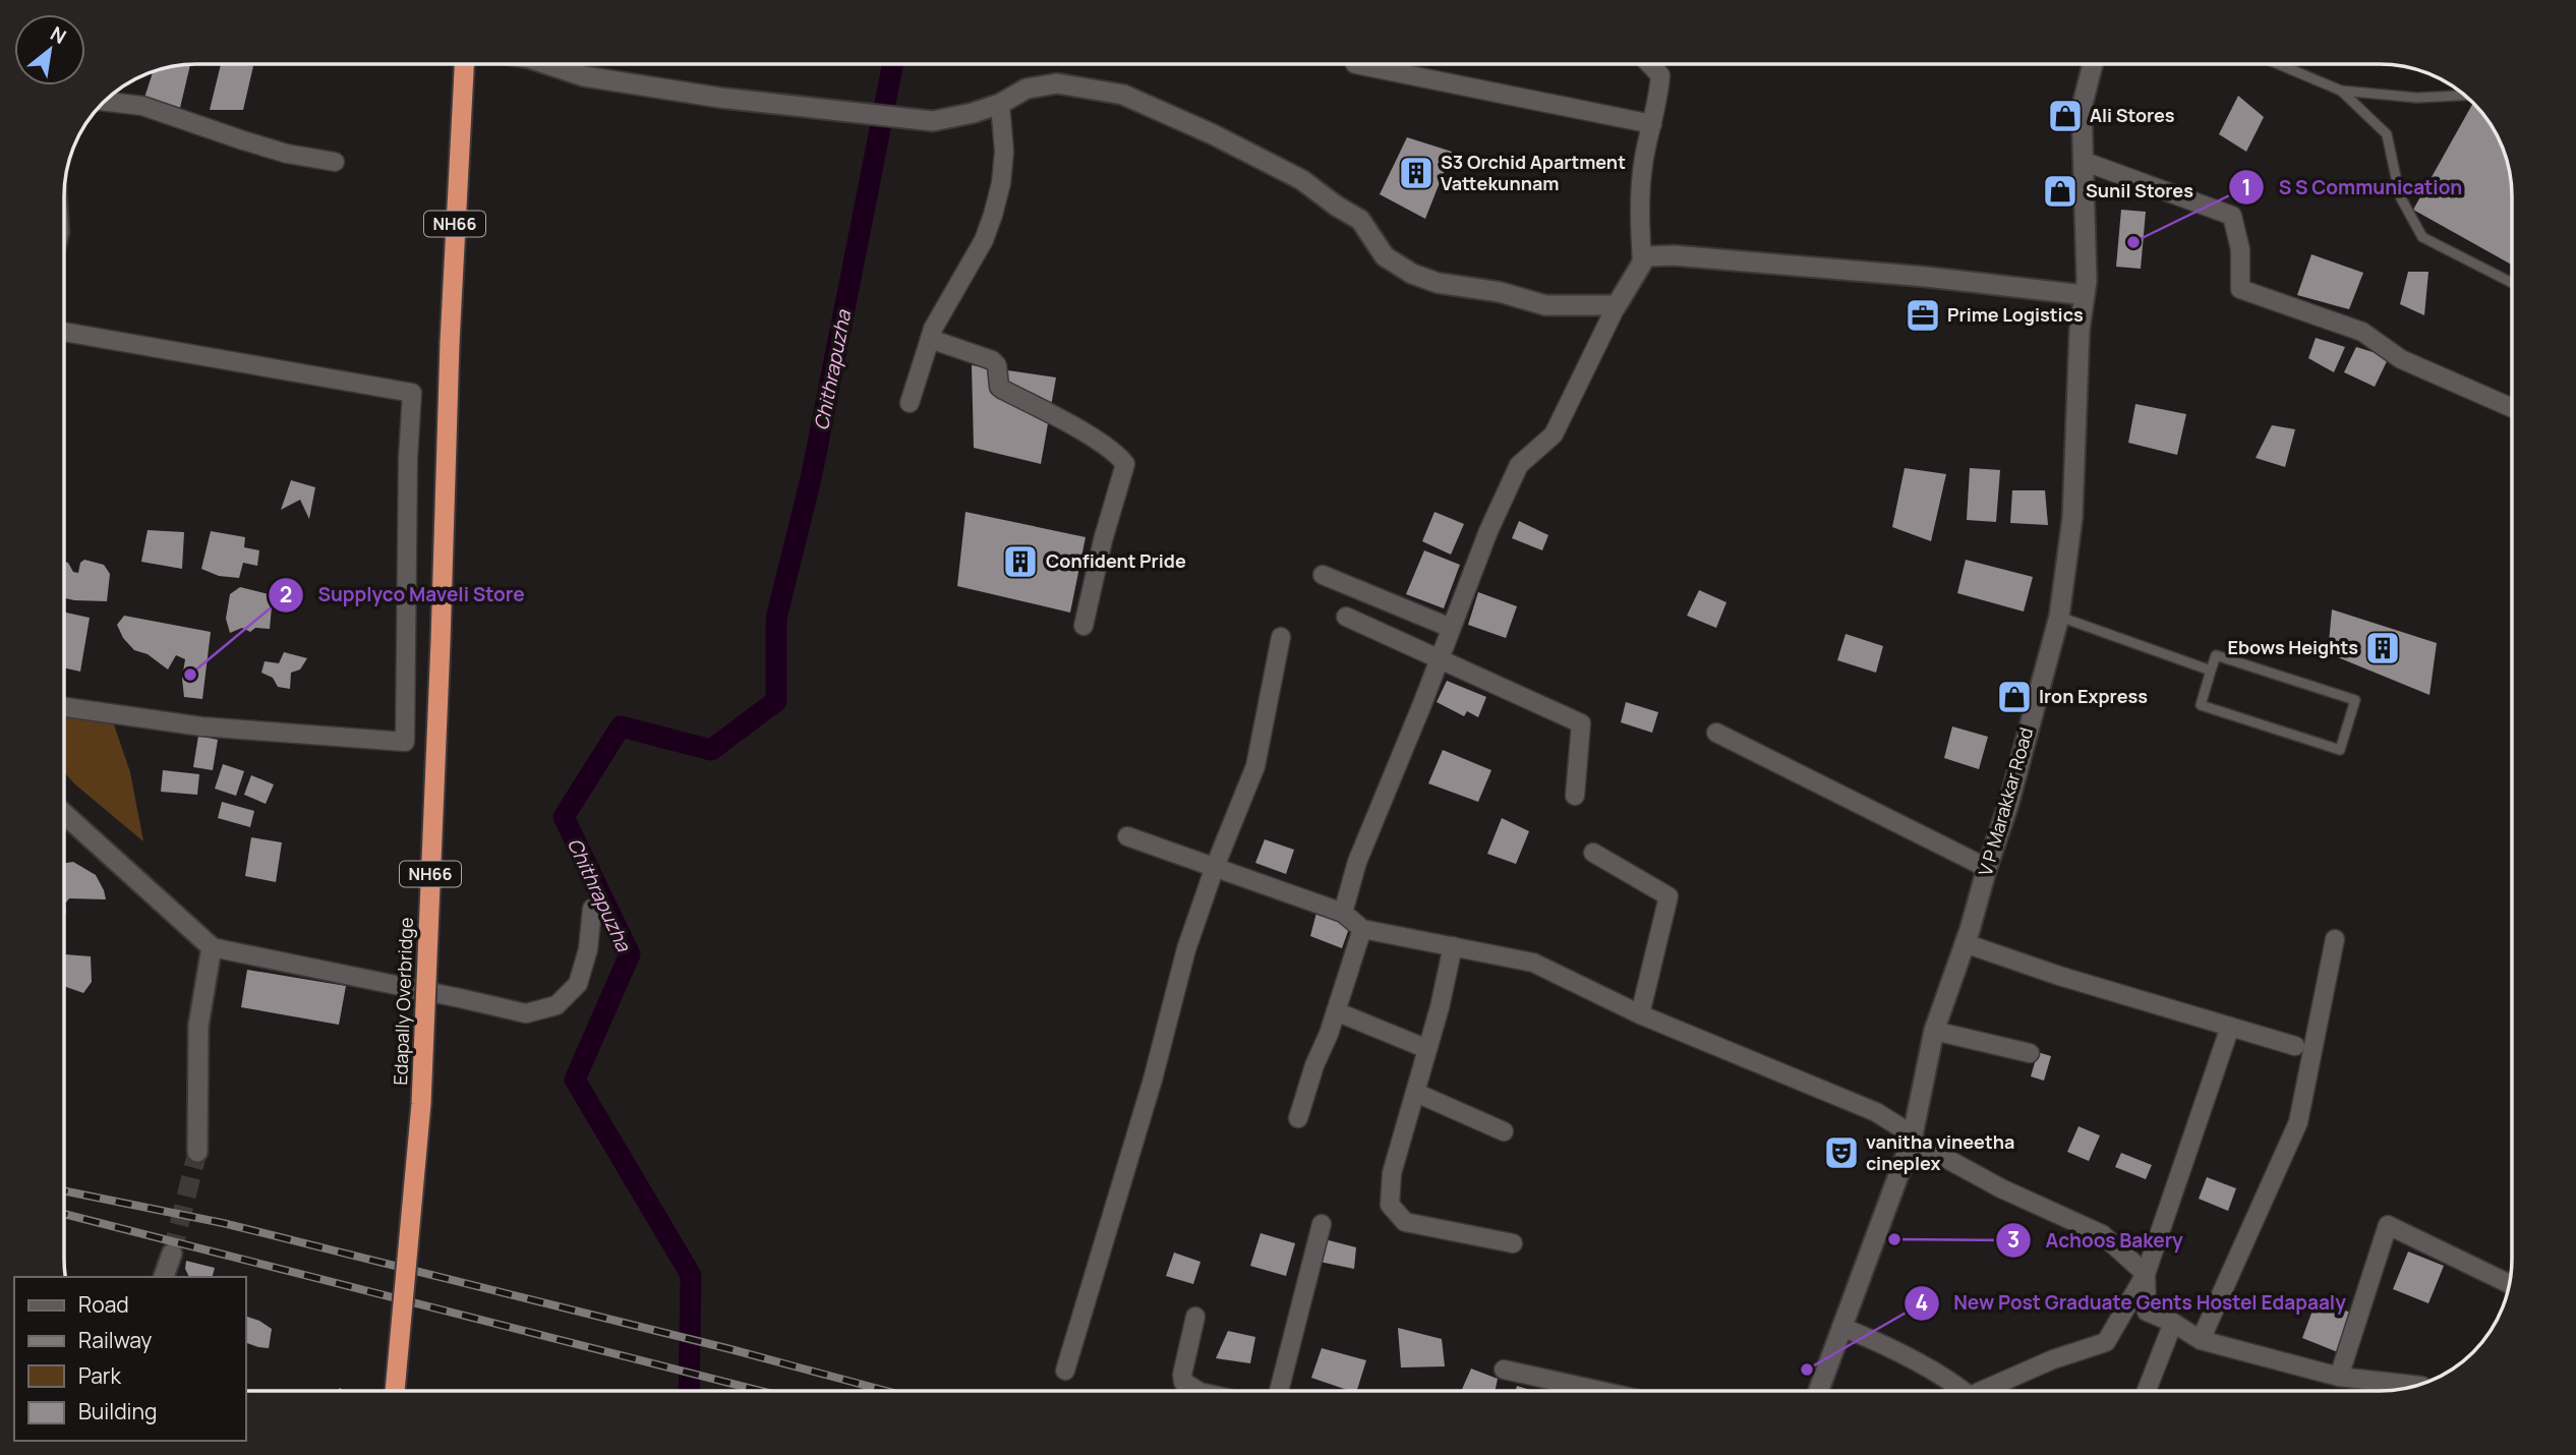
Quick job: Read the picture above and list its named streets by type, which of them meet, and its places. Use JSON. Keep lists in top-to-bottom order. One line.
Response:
{"streets":{"highway":["NH66","Edapally Overbridge"],"street":["V P Marakkar Road"]},"water":["Chithrapuzha"],"places":{"shop":["Ali Stores","Sunil Stores","Iron Express"],"building":["S3 Orchid Apartment Vattekunnam","Confident Pride","Ebows Heights"],"other":["S S Communication","Supplyco Maveli Store","Achoos Bakery","New Post Graduate Gents Hostel Edapaaly"],"office":["Prime Logistics"],"theatre":["vanitha vineetha cineplex"]},"legend":["Road","Railway","Park","Building"],"north":"top right"}
